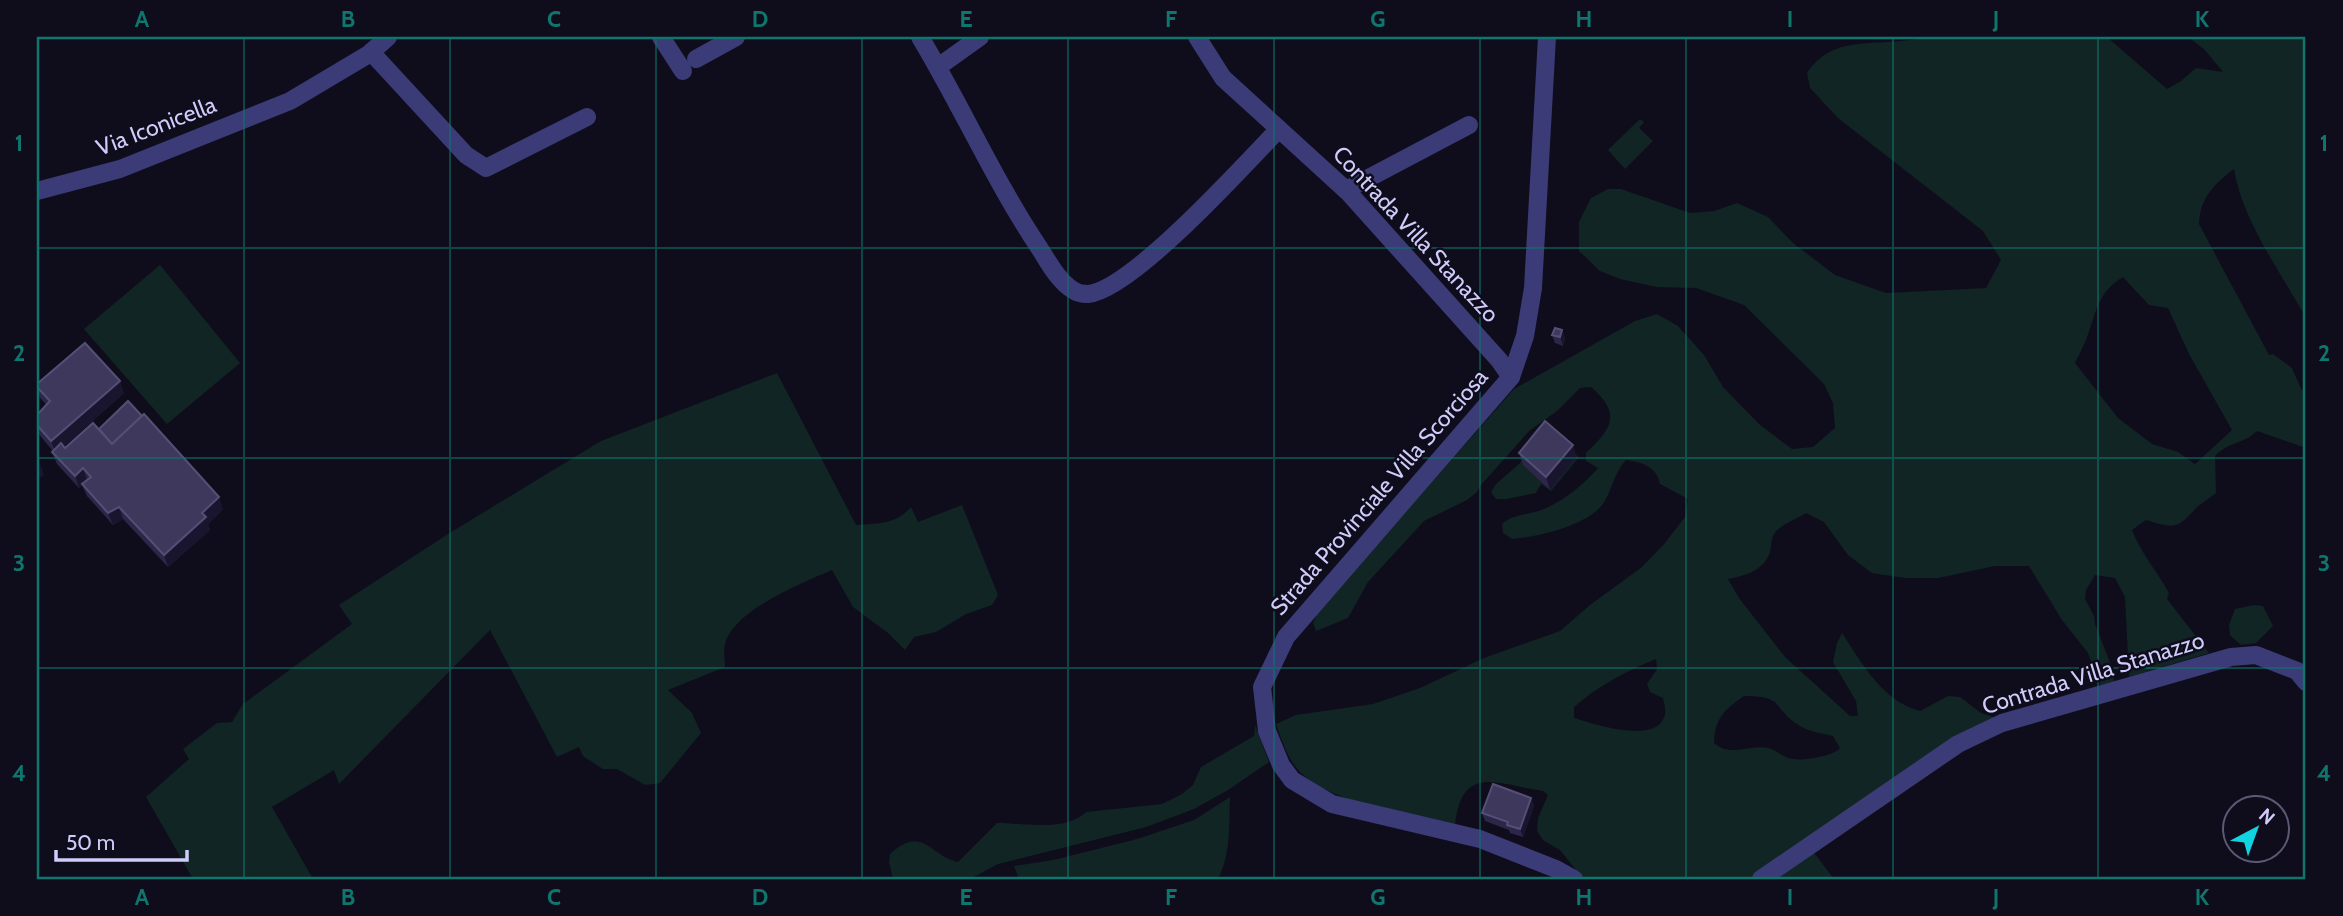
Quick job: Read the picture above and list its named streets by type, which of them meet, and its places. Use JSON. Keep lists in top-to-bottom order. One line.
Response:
{"streets":{"street":["Via Iconicella","Contrada Villa Stanazzo","Strada Provinciale Villa Scorciosa"]},"crossings":[["Contrada Villa Stanazzo","Strada Provinciale Villa Scorciosa"]],"scale_bar":"50 m","north":"top right","grid":{"columns":["A","B","C","D","E","F","G","H","I","J","K"],"rows":["1","2","3","4"]}}
